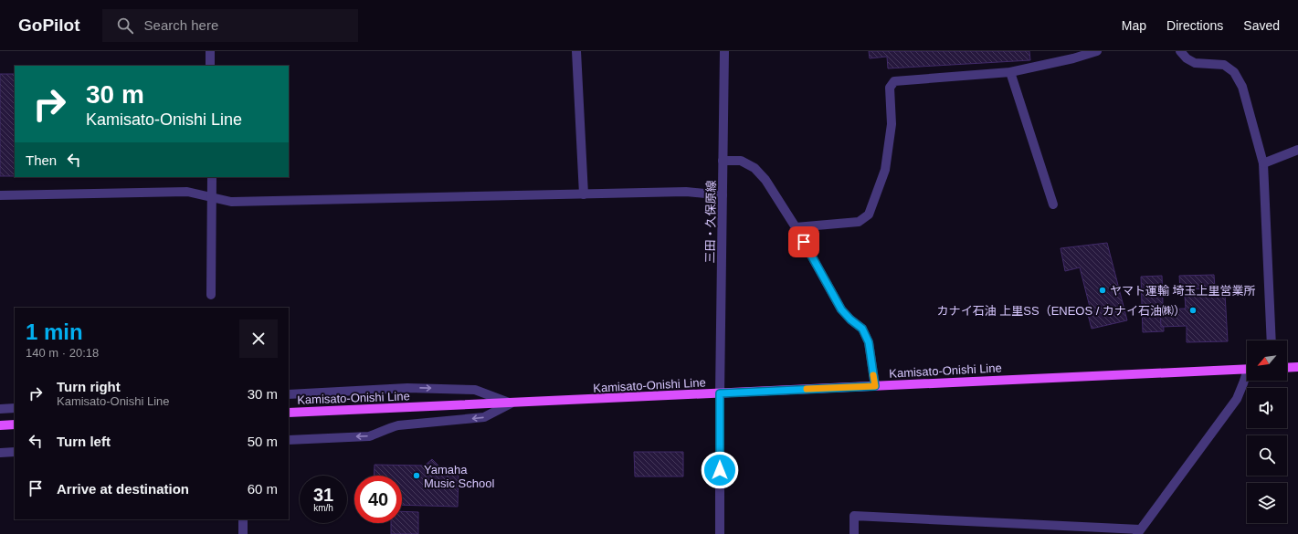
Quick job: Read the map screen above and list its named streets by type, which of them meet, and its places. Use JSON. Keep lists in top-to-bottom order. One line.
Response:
{"streets":{"main road":["Kamisato-Onishi Line"],"street":["三田・久保原線"]},"crossings":[["三田・久保原線","Kamisato-Onishi Line"]],"places":["ヤマト運輸 埼玉上里営業所","カナイ石油 上里SS（ENEOS / カナイ石油㈱）","Yamaha Music School"],"north":"bottom left","page":{"header":"GoPilot","search":"Search here","nav":["Map","Directions","Saved"],"turn":["30 m","Kamisato-Onishi Line"],"then":"Then","heading":["1 min","140 m · 20:18"],"list":[{"name":"Turn right","note":"Kamisato-Onishi Line","value":"30 m"},{"name":"Turn left","value":"50 m"},{"name":"Arrive at destination","value":"60 m"}],"speed":"31 km/h","limit":"40"}}
